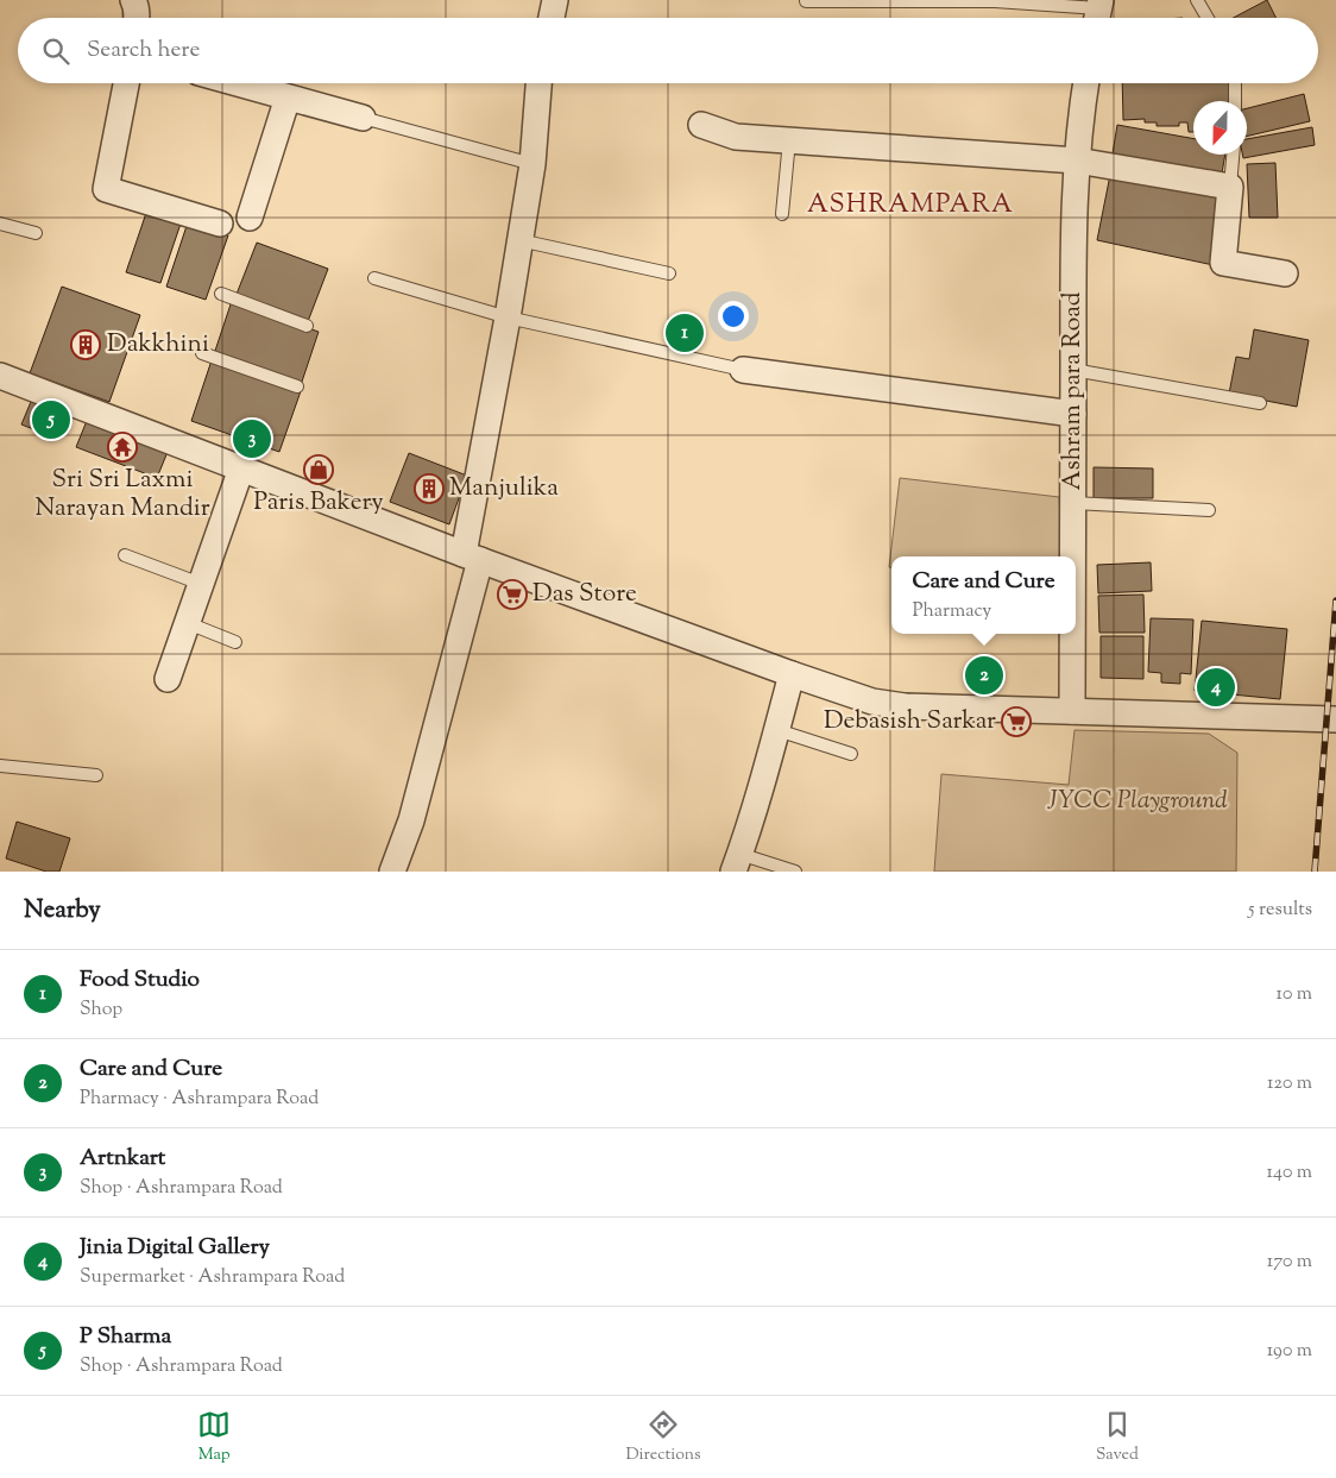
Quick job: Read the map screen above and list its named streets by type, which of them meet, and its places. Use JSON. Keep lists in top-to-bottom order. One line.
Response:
{"streets":{"street":["Ashram para Road"]},"districts":["ASHRAMPARA"],"parks":["JYCC Playground"],"places":{"building":["Dakkhini","Manjulika"],"temple":["Sri Sri Laxmi Narayan Mandir"],"shop":["Paris Bakery"],"supermarket":["Das Store","Debasish Sarkar"]},"north":"bottom","page":{"search":"Search here","pins":["1","5","3","2","4"],"popup":["Care and Cure","Pharmacy"],"heading":["Nearby","5 results"],"list":[{"mark":"1","name":"Food Studio","note":"Shop","value":"10 m"},{"mark":"2","name":"Care and Cure","note":"Pharmacy · Ashrampara Road","value":"120 m"},{"mark":"3","name":"Artnkart","note":"Shop · Ashrampara Road","value":"140 m"},{"mark":"4","name":"Jinia Digital Gallery","note":"Supermarket · Ashrampara Road","value":"170 m"},{"mark":"5","name":"P Sharma","note":"Shop · Ashrampara Road","value":"190 m"}],"nav":["Map","Directions","Saved"]}}
